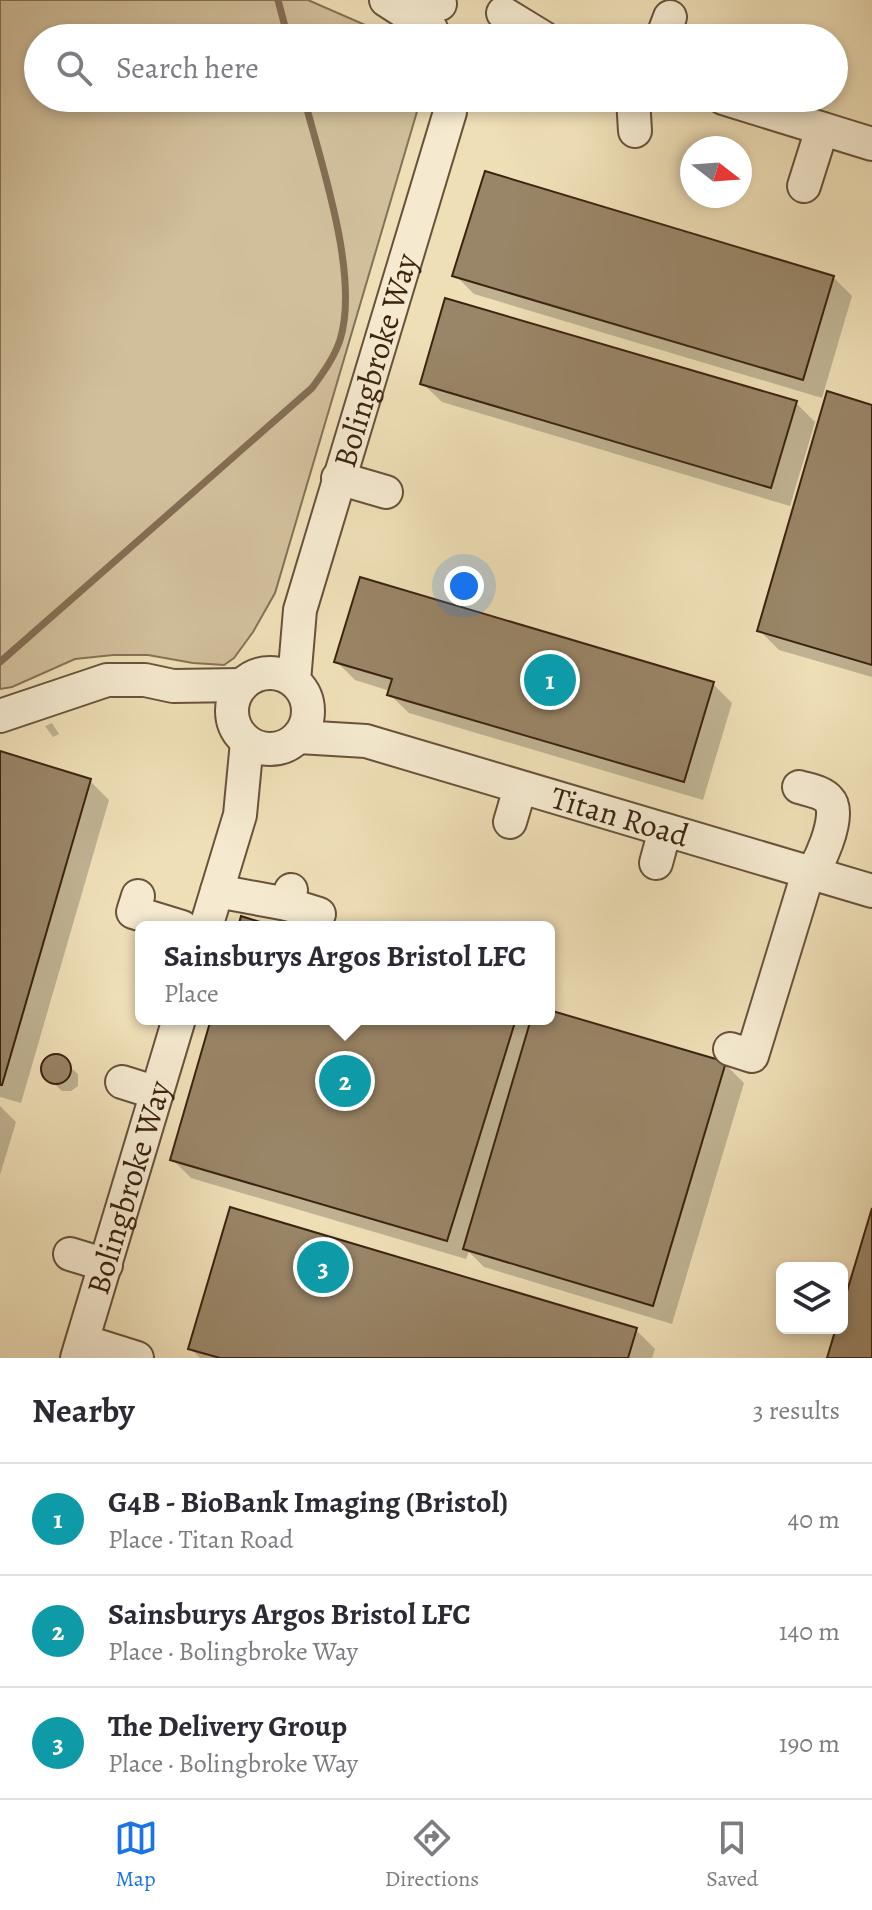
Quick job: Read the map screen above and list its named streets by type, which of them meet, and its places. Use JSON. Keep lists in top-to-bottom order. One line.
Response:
{"streets":{"street":["Bolingbroke Way","Titan Road"]},"crossings":[["Bolingbroke Way","Titan Road"]],"north":"right","page":{"search":"Search here","pins":["1","2","3"],"popup":["Sainsburys Argos Bristol LFC","Place"],"heading":["Nearby","3 results"],"list":[{"mark":"1","name":"G4B - BioBank Imaging (Bristol)","note":"Place · Titan Road","value":"40 m"},{"mark":"2","name":"Sainsburys Argos Bristol LFC","note":"Place · Bolingbroke Way","value":"140 m"},{"mark":"3","name":"The Delivery Group","note":"Place · Bolingbroke Way","value":"190 m"}],"nav":["Map","Directions","Saved"]}}
